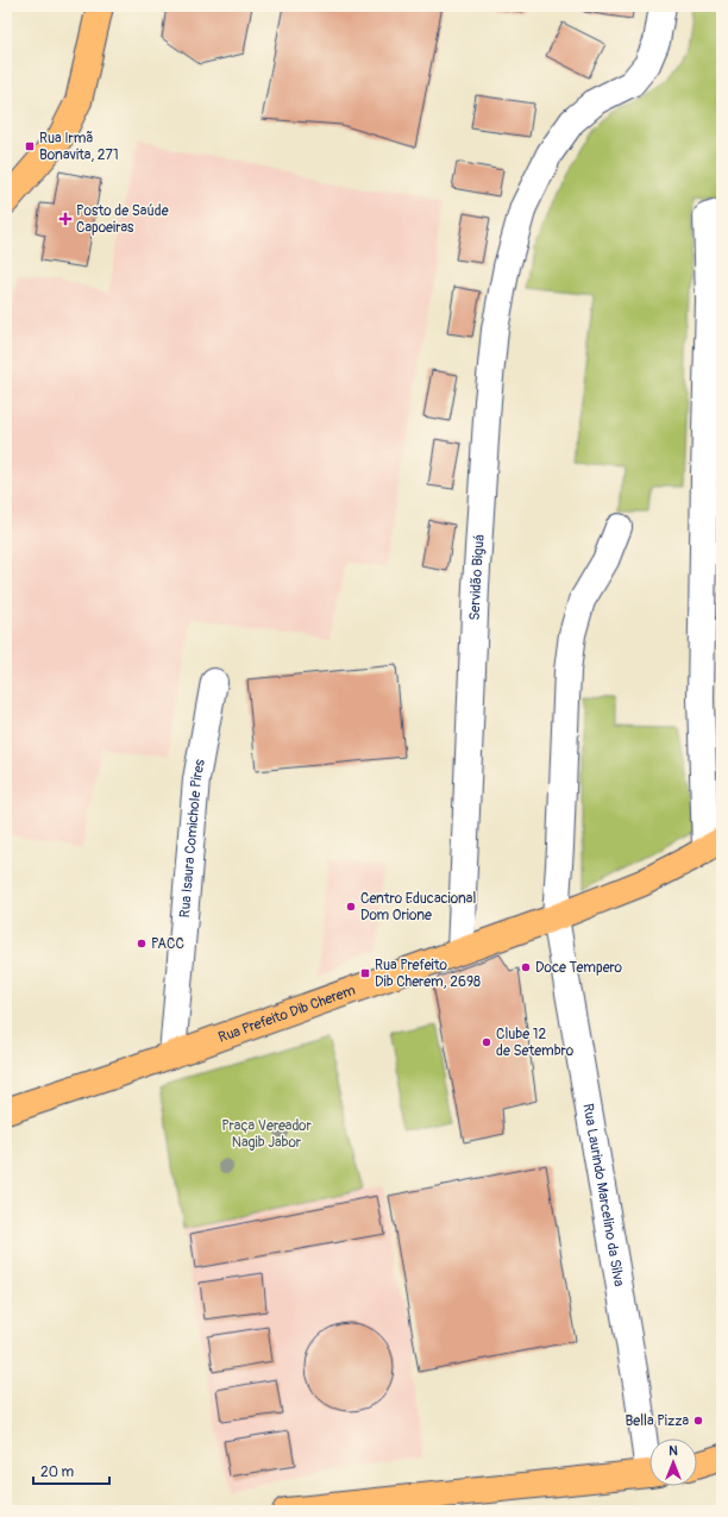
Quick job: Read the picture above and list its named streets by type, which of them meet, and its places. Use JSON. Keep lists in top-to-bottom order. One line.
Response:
{"streets":{"main road":["Rua Prefeito Dib Cherem"],"street":["Servidão Biguá","Rua Isaura Comichole Pires","Rua Laurindo Marcelino da Silva"]},"crossings":[["Servidão Biguá","Rua Prefeito Dib Cherem"],["Rua Isaura Comichole Pires","Rua Prefeito Dib Cherem"],["Rua Prefeito Dib Cherem","Rua Laurindo Marcelino da Silva"]],"parks":["Praça Vereador Nagib Jabor"],"places":{"transit":["Rua Irmã Bonavita, 271","Rua Prefeito Dib Cherem, 2698"],"health":["Posto de Saúde Capoeiras"],"other":["Centro Educacional Dom Orione","PACC","Doce Tempero","Clube 12 de Setembro","Bella Pizza"]},"scale_bar":"20 m","north":"top"}
